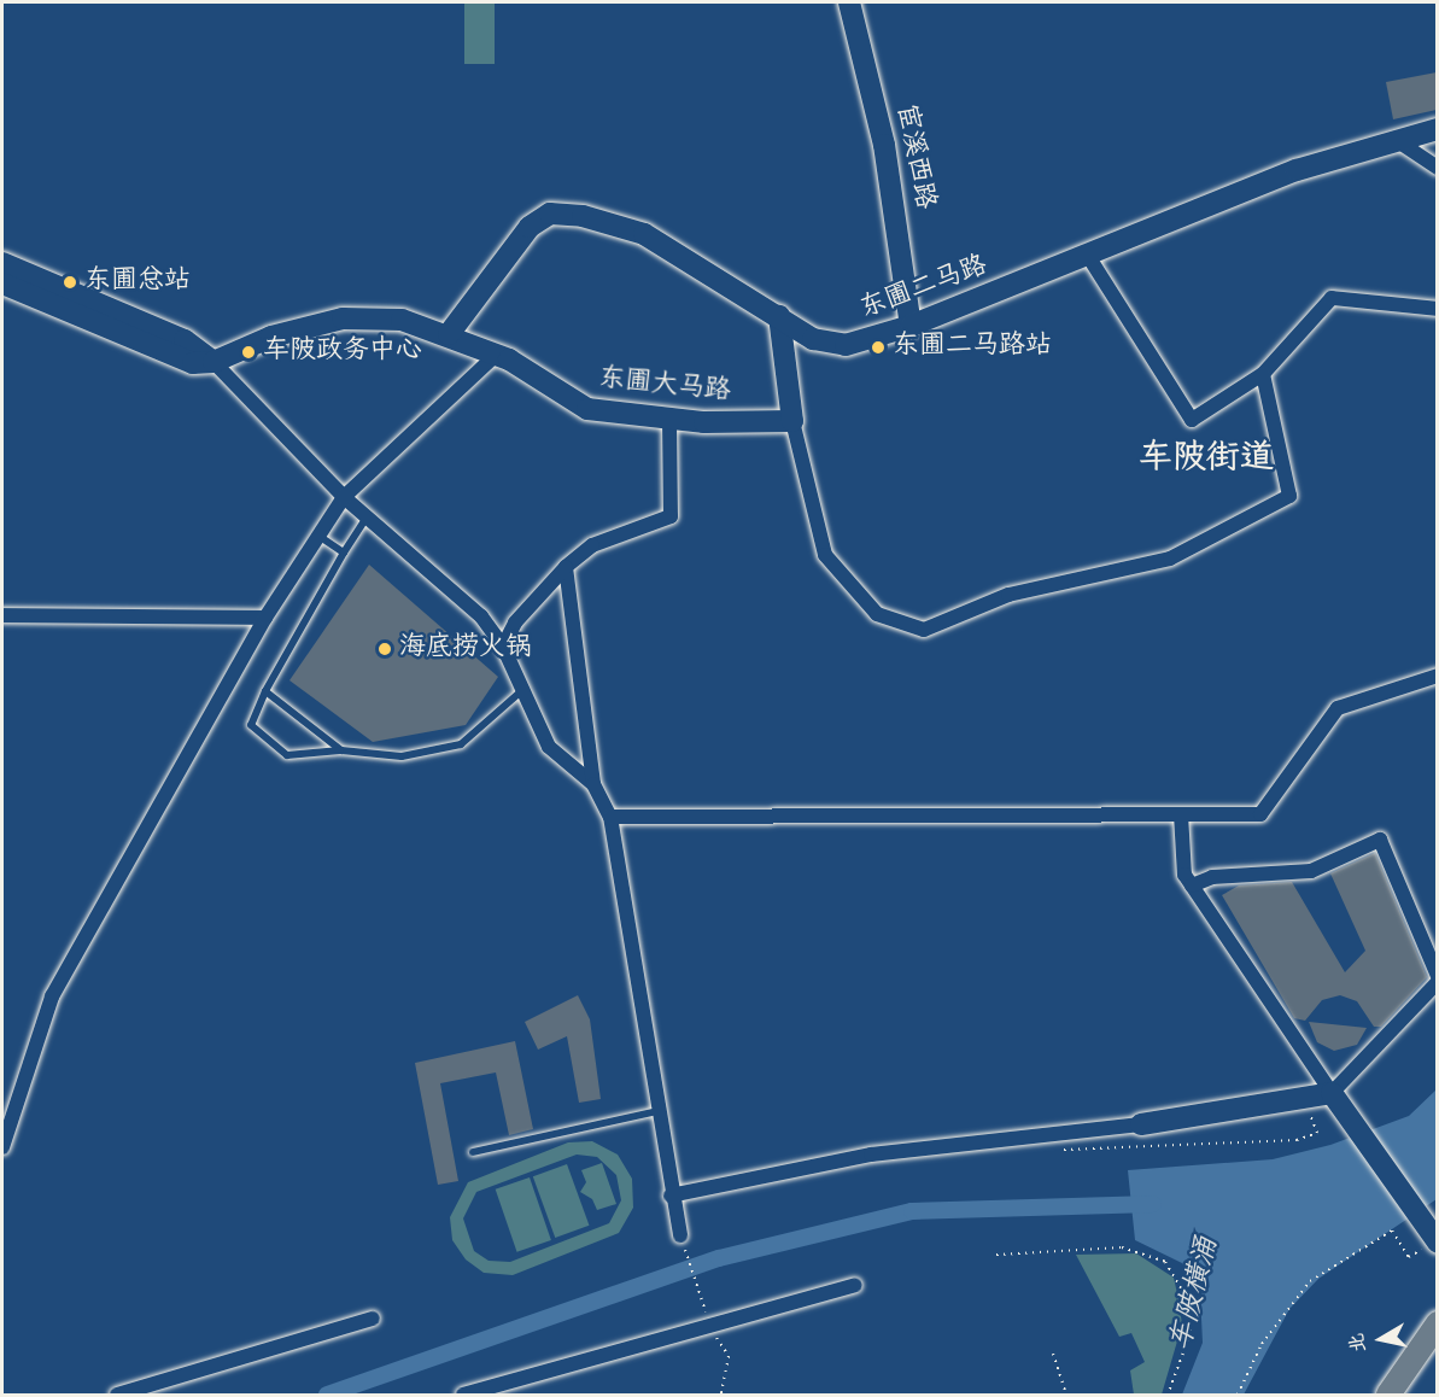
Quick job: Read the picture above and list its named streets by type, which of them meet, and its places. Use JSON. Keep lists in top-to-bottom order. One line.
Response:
{"streets":{"street":["宦溪西路","东圃二马路","东圃大马路"]},"crossings":[["宦溪西路","东圃二马路"],["东圃二马路","东圃大马路"]],"districts":["车陂街道"],"water":["车陂横涌"],"places":["东圃总站","东圃二马路站","车陂政务中心","海底捞火锅"],"north":"left"}
